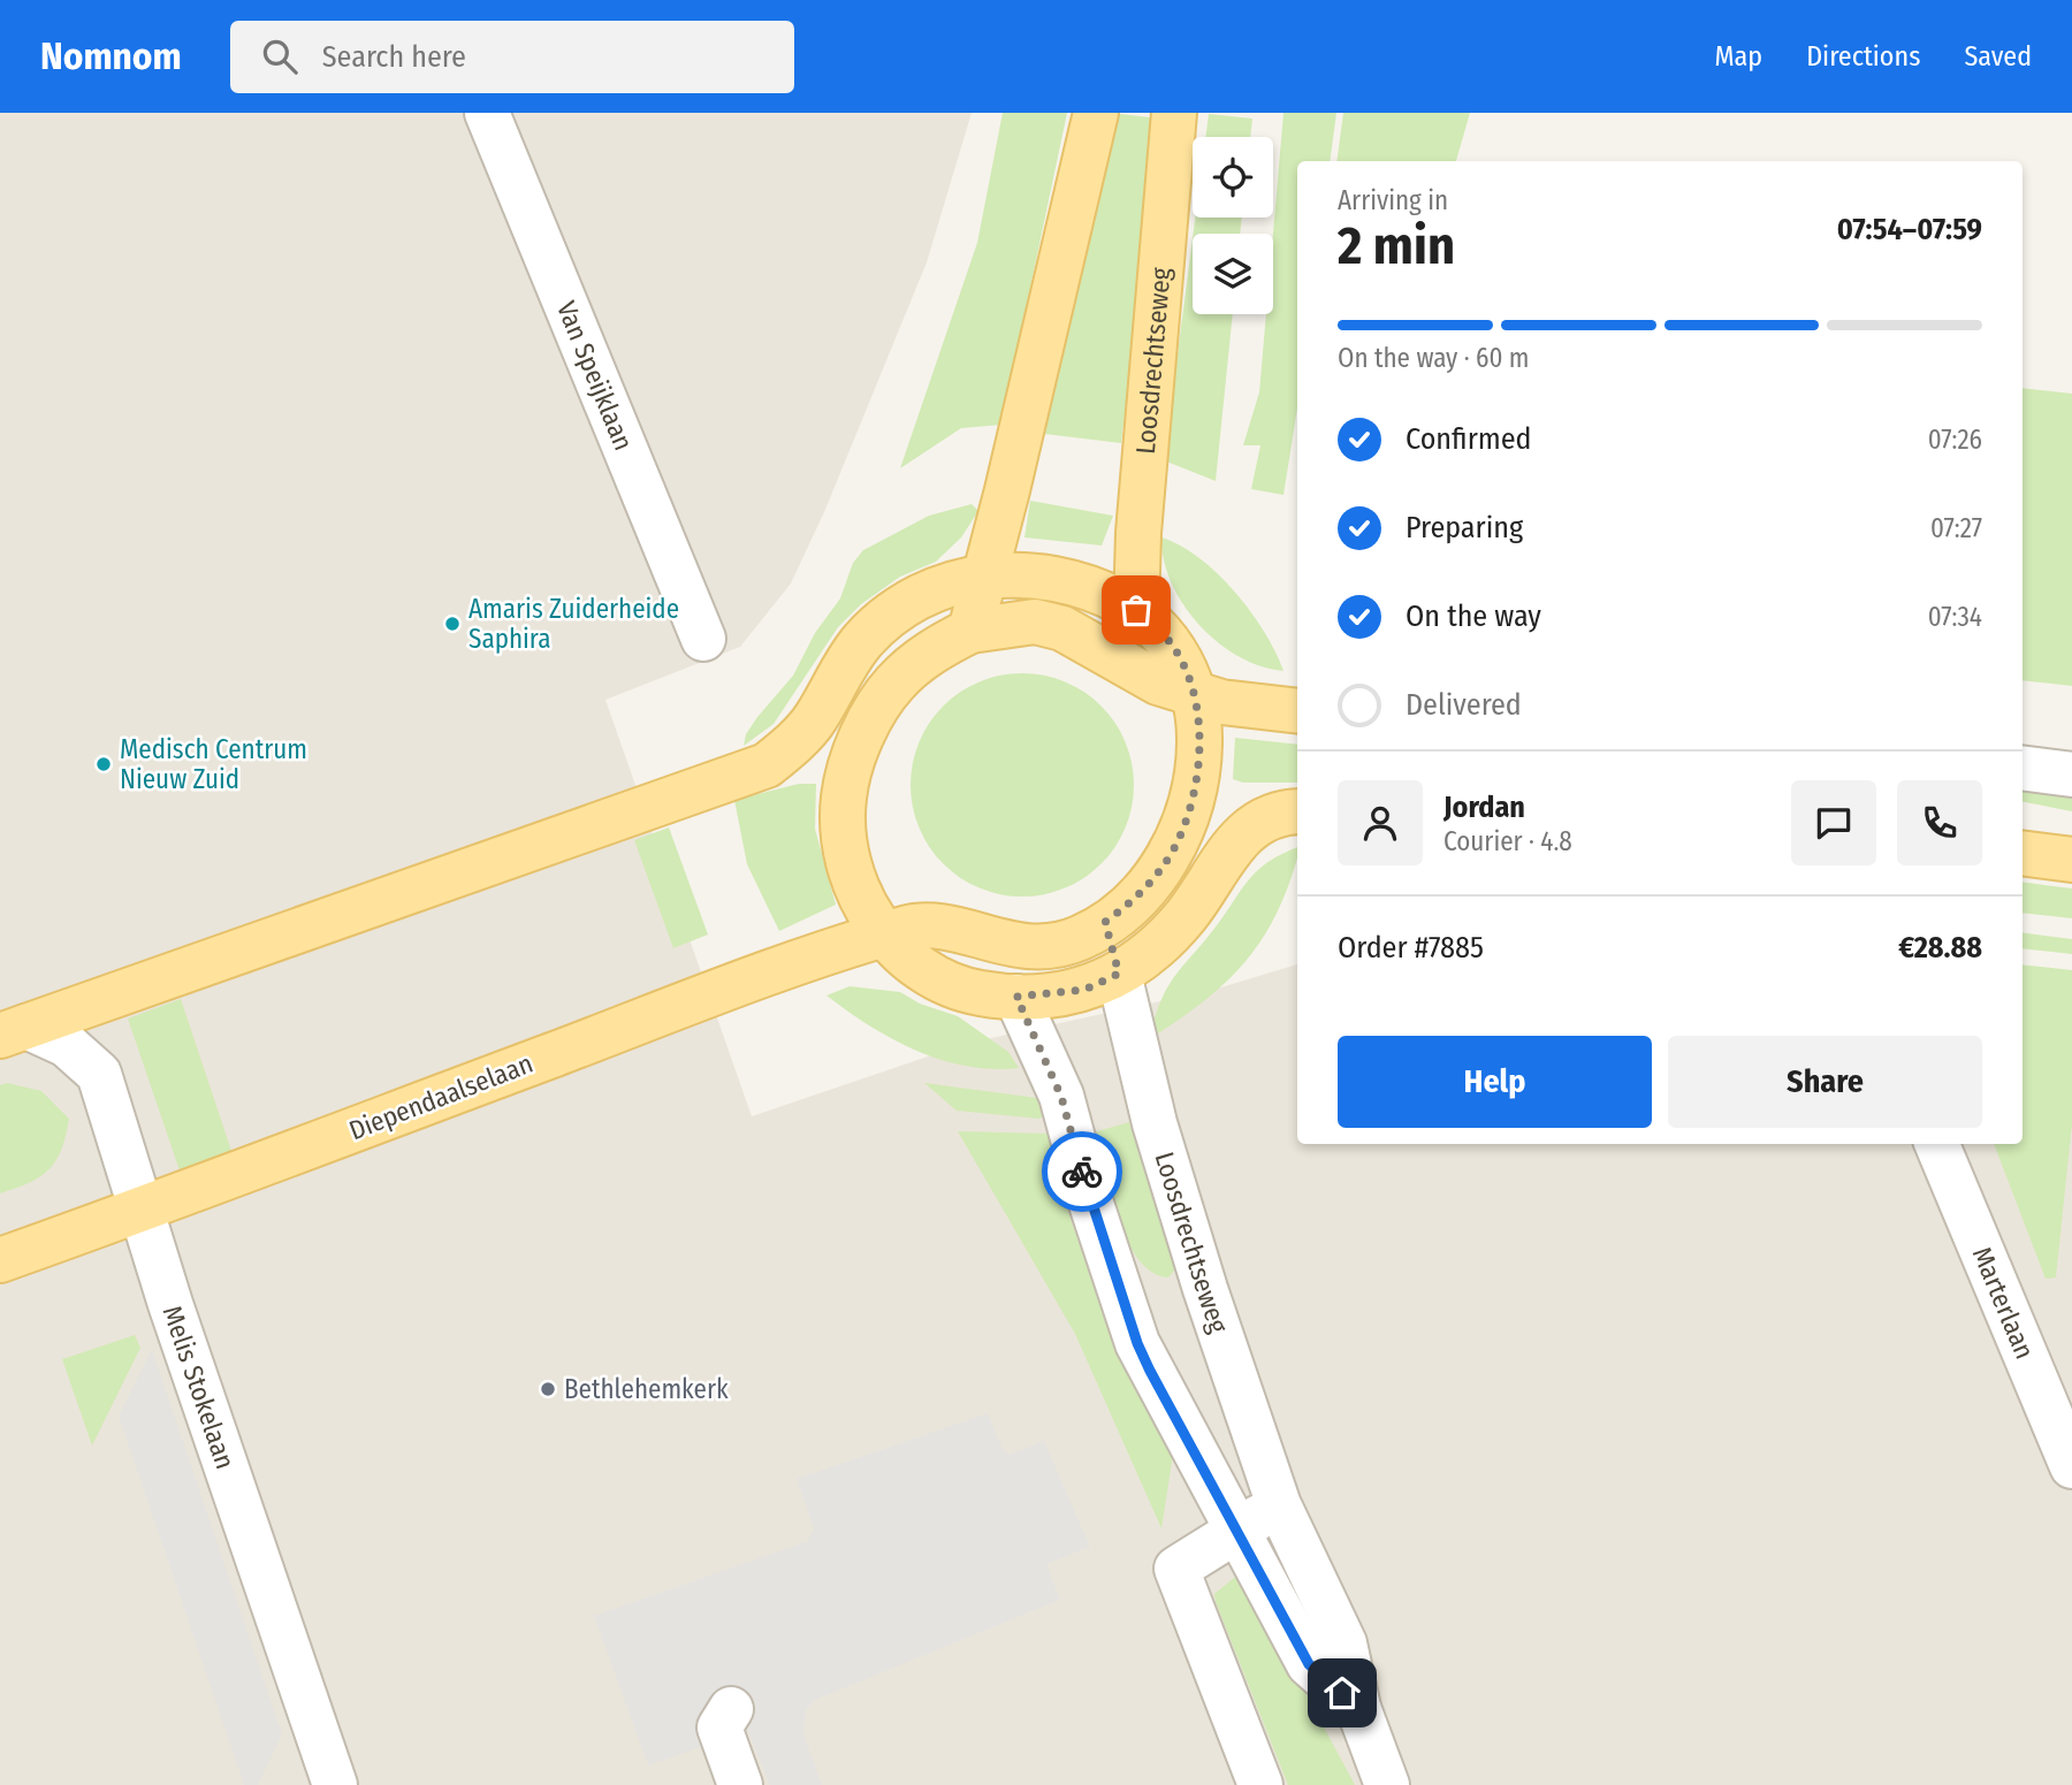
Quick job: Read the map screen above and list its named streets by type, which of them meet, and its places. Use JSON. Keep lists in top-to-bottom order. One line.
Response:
{"streets":{"main road":["Loosdrechtseweg","Diependaalselaan"],"street":["Van Speijklaan","Marterlaan","Melis Stokelaan"]},"crossings":[["Loosdrechtseweg","Diependaalselaan"],["Diependaalselaan","Melis Stokelaan"]],"places":["Amaris Zuiderheide Saphira","Medisch Centrum Nieuw Zuid","Bethlehemkerk"],"page":{"header":"Nomnom","search":"Search here","nav":["Map","Directions","Saved"],"heading":["2 min","Arriving in","07:54–07:59"],"panel":["Jordan","Courier · 4.8","Order #7885","€28.88"],"bar":"On the way · 60 m","list":[["Confirmed","07:26"],["Preparing","07:27"],["On the way","07:34"],"Delivered"],"buttons":["Help","Share"]}}
